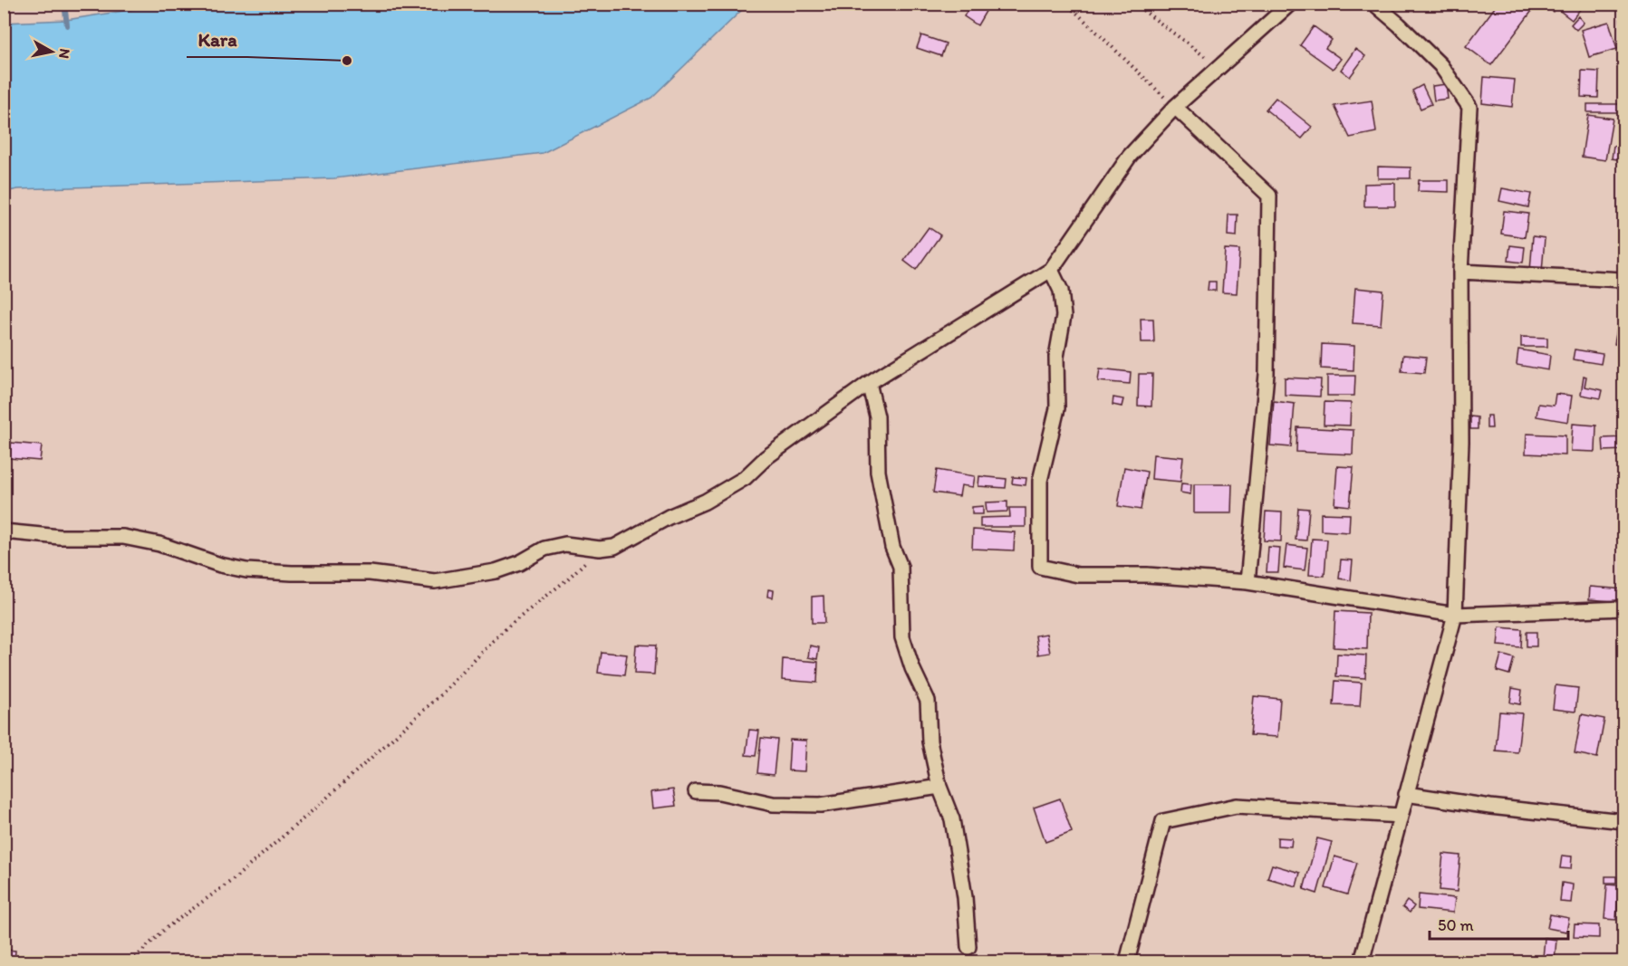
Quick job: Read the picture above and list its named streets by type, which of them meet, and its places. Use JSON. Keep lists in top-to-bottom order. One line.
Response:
{"places":["Kara"],"scale_bar":"50 m","north":"right"}
